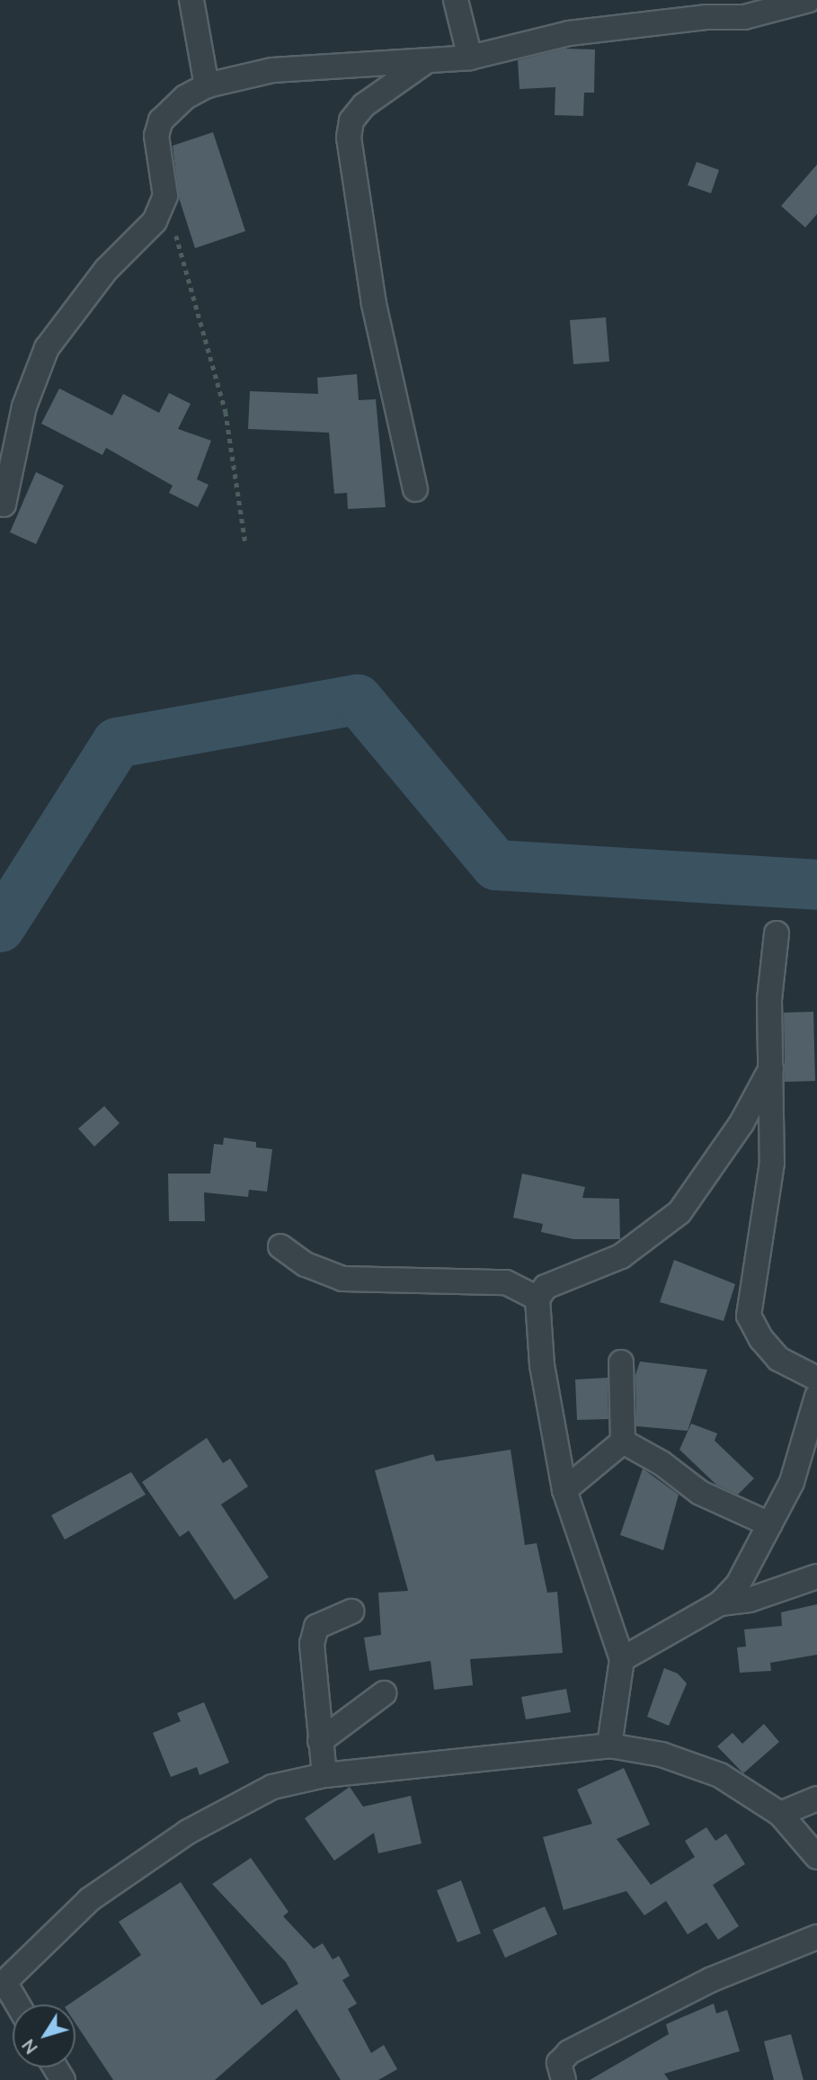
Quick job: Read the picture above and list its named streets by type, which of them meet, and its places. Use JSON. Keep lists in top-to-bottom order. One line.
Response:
{"north":"bottom left"}
